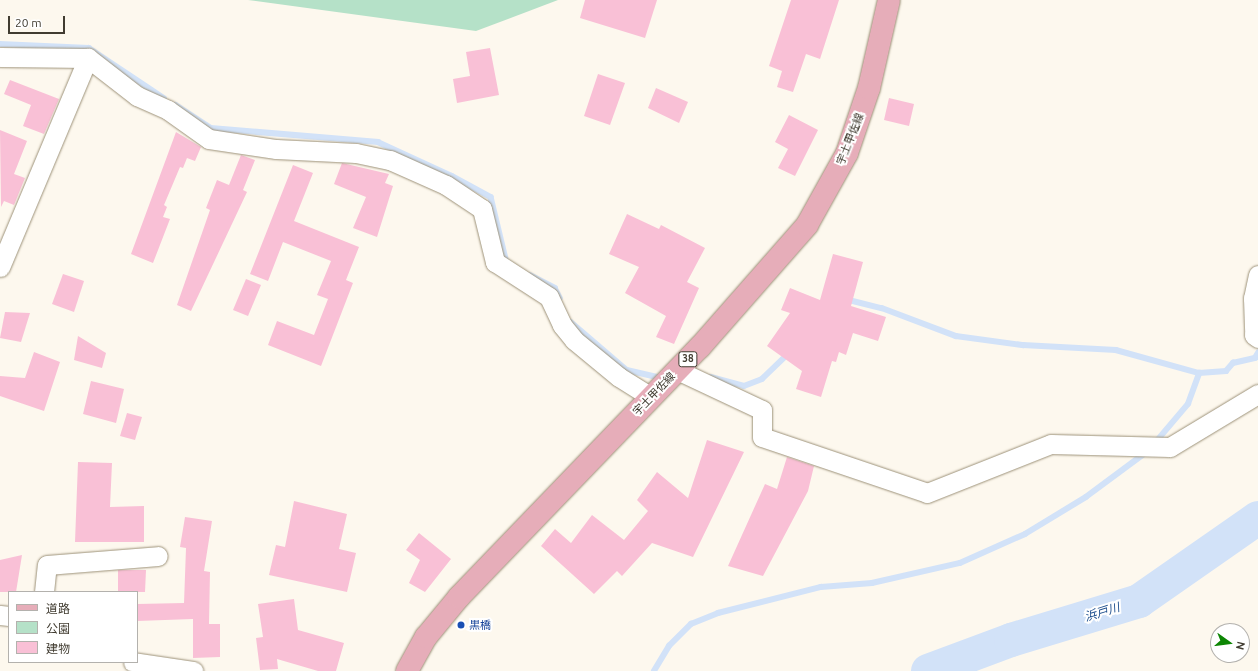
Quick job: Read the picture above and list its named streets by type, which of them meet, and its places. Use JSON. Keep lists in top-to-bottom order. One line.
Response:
{"streets":{"main road":["宇土甲佐線","38"]},"water":["浜戸川"],"places":["黒橋"],"legend":["道路","公園","建物"],"scale_bar":"20 m","north":"right"}
